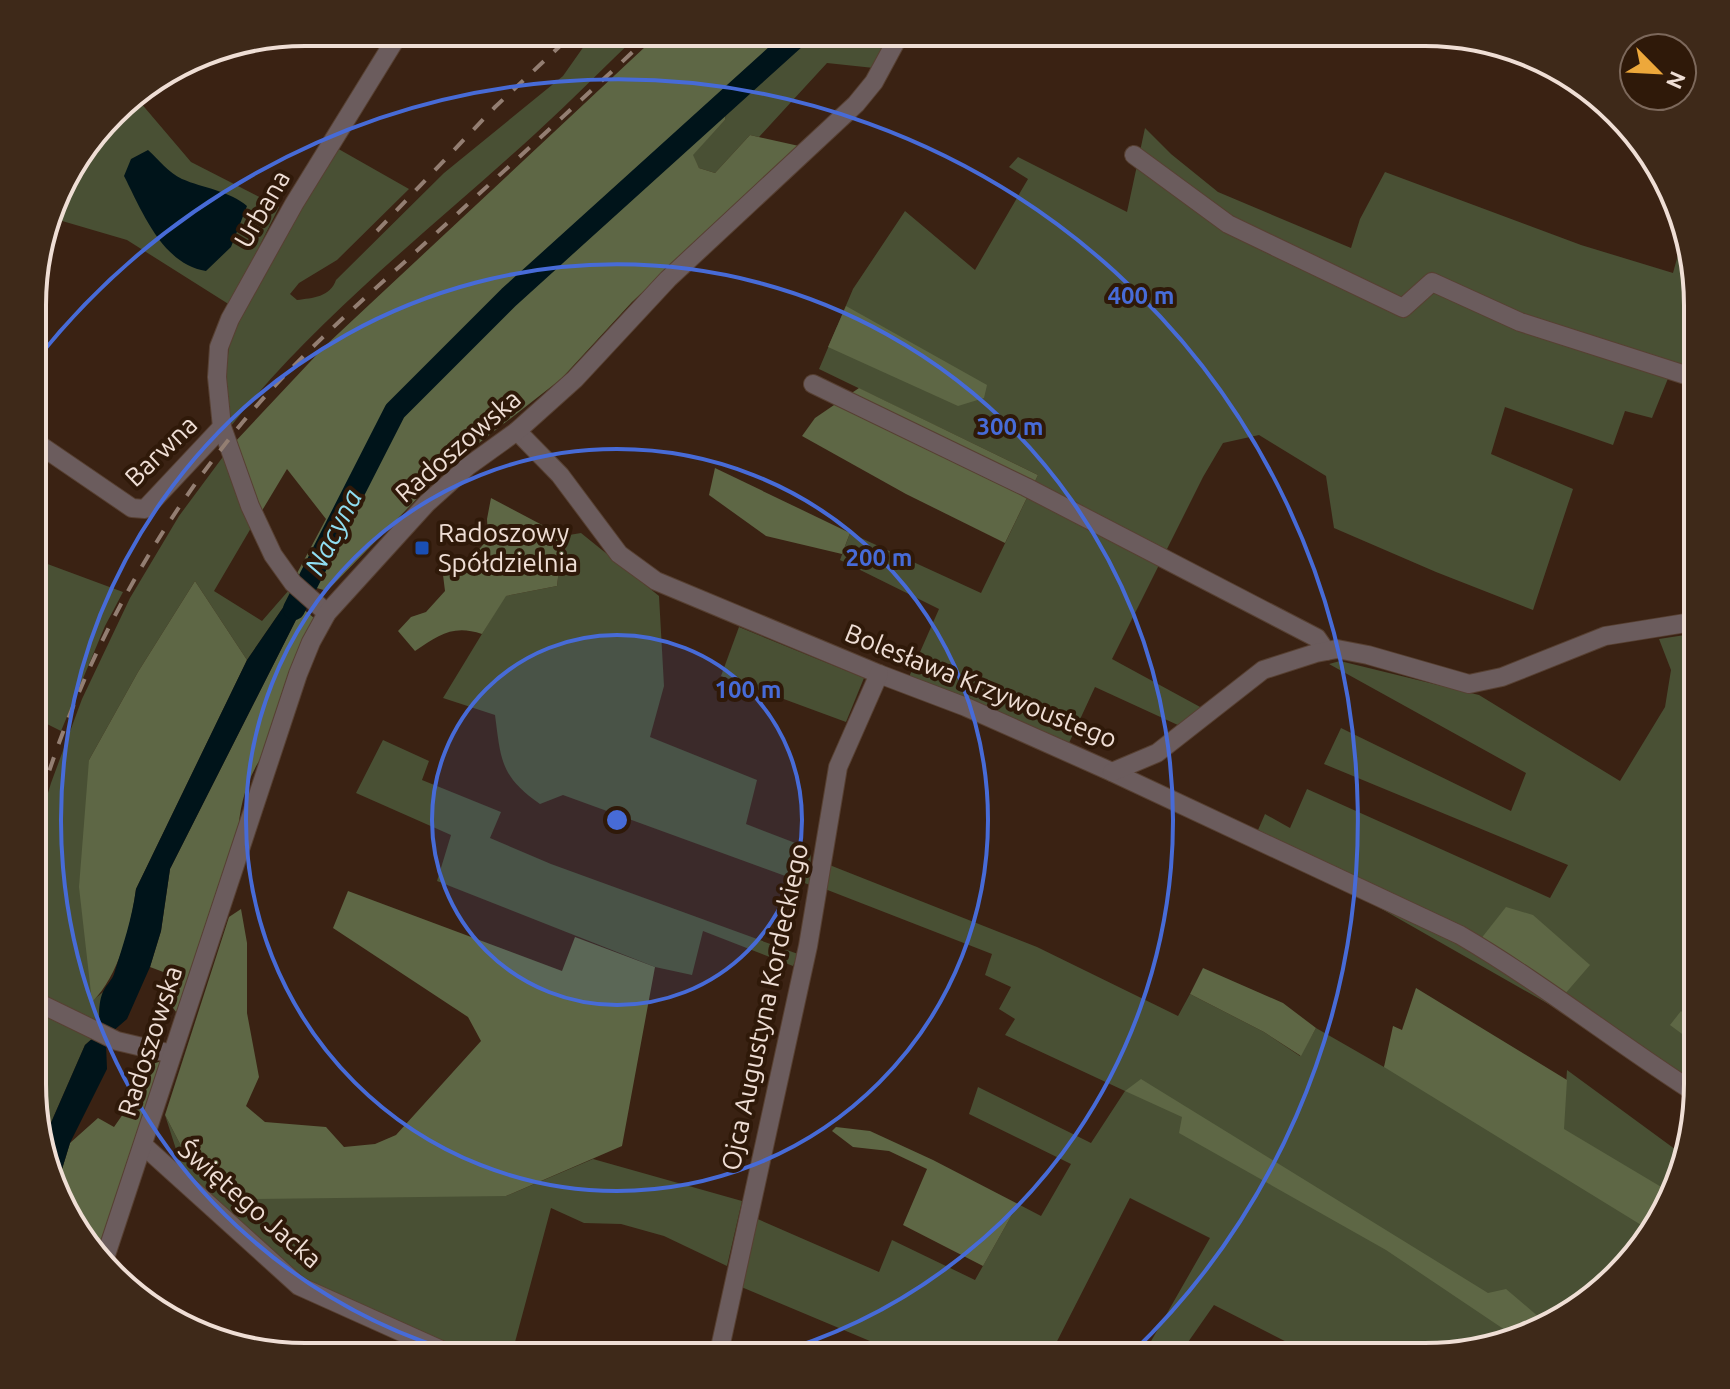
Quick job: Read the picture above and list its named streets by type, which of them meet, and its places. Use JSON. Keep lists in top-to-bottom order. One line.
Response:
{"streets":{"street":["Urbana","Radoszowska","Barwna","Bolesława Krzywoustego","Ojca Augustyna Kordeckiego","Świętego Jacka"]},"crossings":[["Urbana","Barwna"],["Radoszowska","Barwna"],["Radoszowska","Bolesława Krzywoustego"],["Radoszowska","Świętego Jacka"],["Bolesława Krzywoustego","Ojca Augustyna Kordeckiego"]],"water":["Nacyna"],"places":{"transit":["Radoszowy Spółdzielnia"]},"north":"bottom right","rings":["400 m","300 m","200 m","100 m"]}
